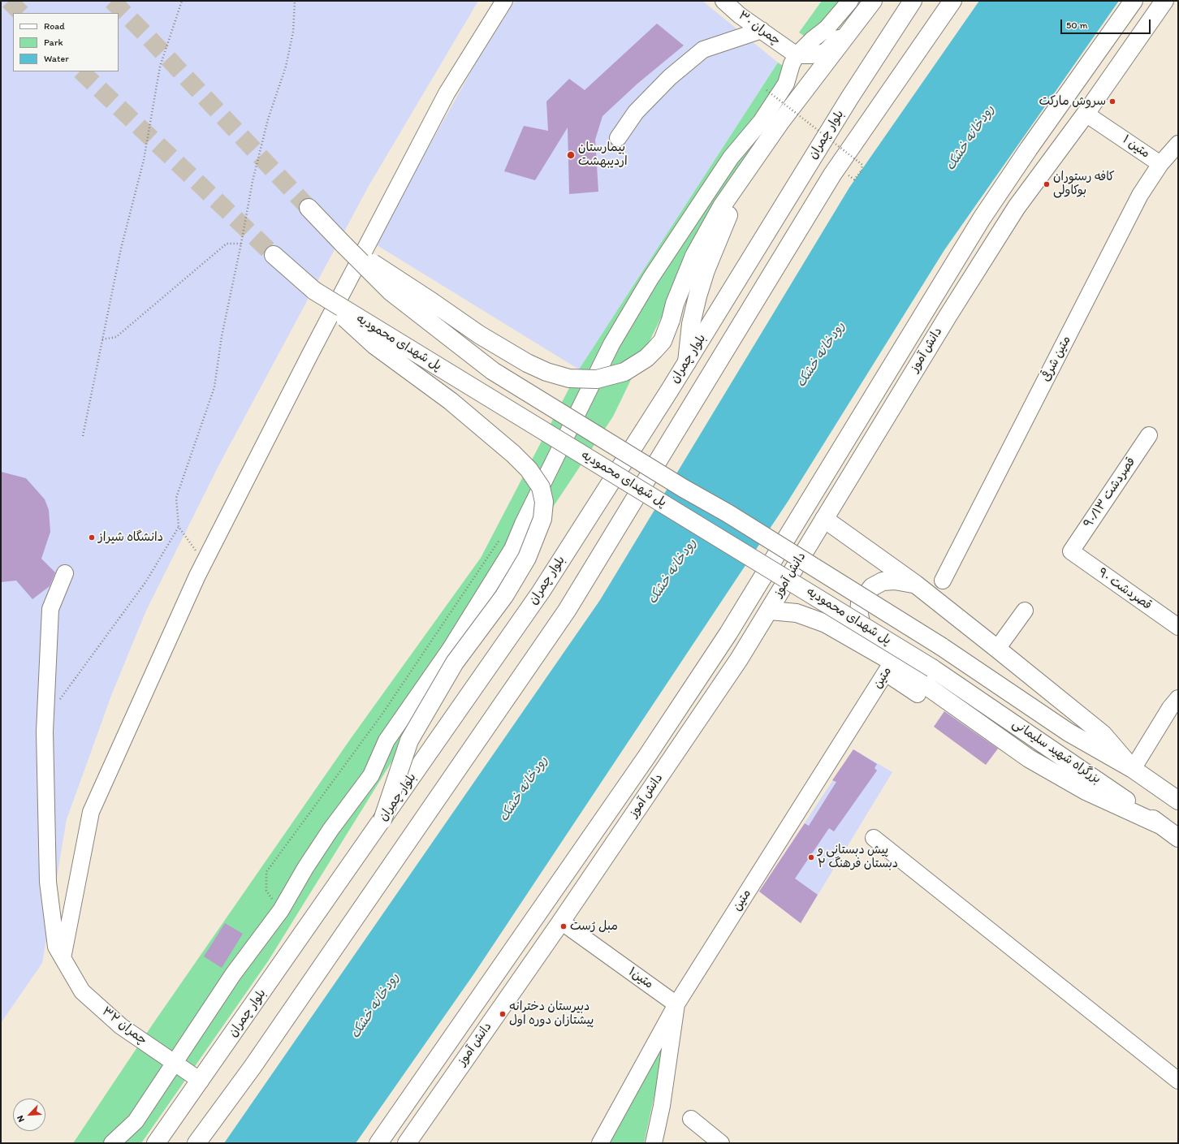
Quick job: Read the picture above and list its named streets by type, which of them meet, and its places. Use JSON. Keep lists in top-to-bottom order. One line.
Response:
{"streets":{"main road":["بلوار چمران","پل شهدای محمودیه","دانش آموز","بزرگراه شهید سلیمانی"],"street":["۳۰ چمران","متین ۱","متین شرقی","۹۰/۱۳ قصردشت","۹۰ قصردشت","متین","متین۱","۳۲ چمران"]},"crossings":[["بلوار چمران","۳۲ چمران"],["متین ۱","دانش آموز"],["متین ۱","متین شرقی"],["پل شهدای محمودیه","بزرگراه شهید سلیمانی"],["دانش آموز","متین۱"],["۹۰/۱۳ قصردشت","۹۰ قصردشت"],["متین","متین۱"]],"water":["رودخانه خشک"],"places":["سروش مارکت","بیمارستان اردیبهشت","کافه رستوران بوکاولی","دانشگاه شیراز","پیش دبستانی و دبستان فرهنگ ۲","مبل رُست","دبیرستان دخترانه پیشتازان دوره اول"],"legend":["Road","Park","Water"],"scale_bar":"50 m","north":"bottom left"}
